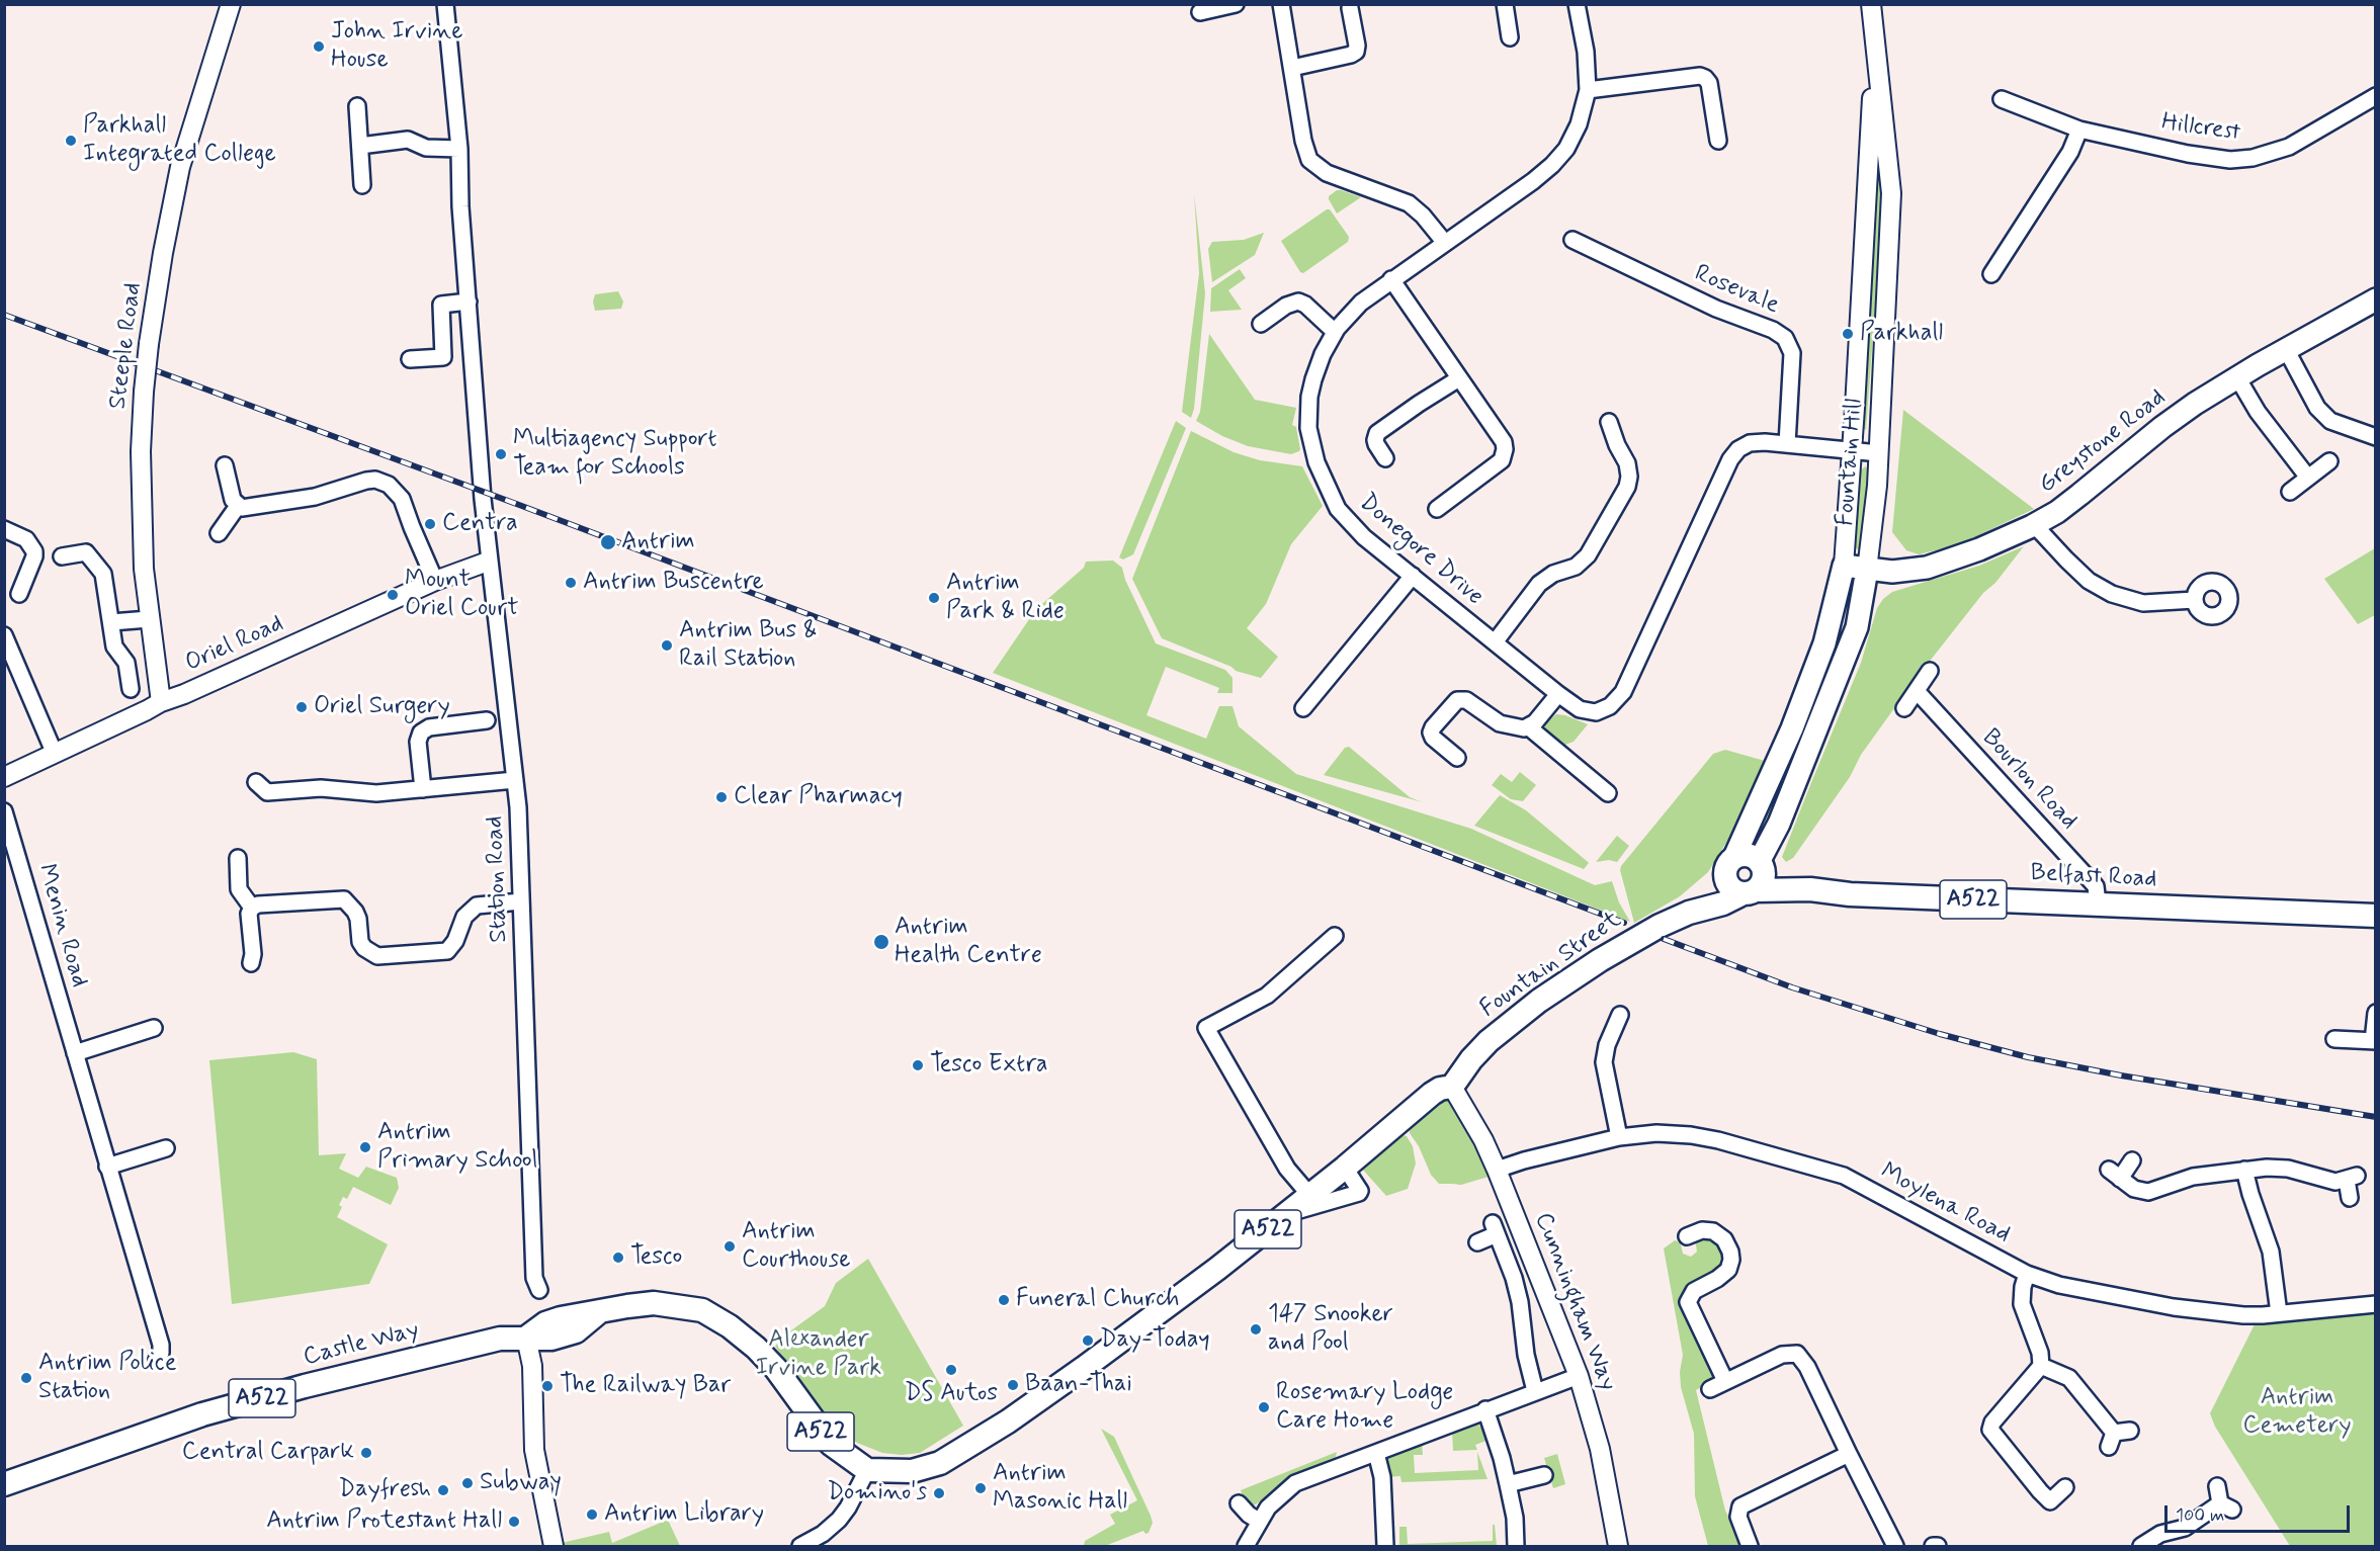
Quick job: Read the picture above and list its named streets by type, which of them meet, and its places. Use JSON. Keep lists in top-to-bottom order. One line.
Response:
{"streets":{"main road":["Greystone Road","Fountain Hill","Belfast Road","A522","Fountain Street","Castle Way"],"street":["Hillcrest","Rosevale","Steeple Road","Donegore Drive","Oriel Road","Bourlon Road","Station Road","Menin Road","Moylena Road","Cunningham Way"]},"crossings":[["Rosevale","Donegore Drive"],["Steeple Road","Oriel Road"],["Greystone Road","Fountain Hill"],["Fountain Hill","Donegore Drive"],["Fountain Hill","Belfast Road"],["Fountain Hill","A522"],["Fountain Hill","Fountain Street"],["Oriel Road","Station Road"],["Bourlon Road","Belfast Road"],["Belfast Road","A522"],["Belfast Road","Fountain Street"],["A522","Fountain Street"],["Fountain Street","Cunningham Way"],["Fountain Street","Castle Way"],["Moylena Road","Cunningham Way"]],"parks":["Alexander Irvine Park","Antrim Cemetery"],"places":["John Irvine House","Parkhall Integrated College","Parkhall","Multiagency Support Team for Schools","Centra","Antrim","Antrim Buscentre","Mount Oriel Court","Antrim Park & Ride","Antrim Bus & Rail Station","Oriel Surgery","Clear Pharmacy","Antrim Health Centre","Tesco Extra","Antrim Primary School","Antrim Courthouse","Tesco","Funeral Church","147 Snooker and Pool","Day-Today","DS Autos","Antrim Police Station","Baan-Thai","The Railway Bar","Rosemary Lodge Care Home","Central Carpark","Subway","Antrim Masonic Hall","Dayfresh","Domino's","Antrim Library","Antrim Protestant Hall"],"scale_bar":"100 m"}
